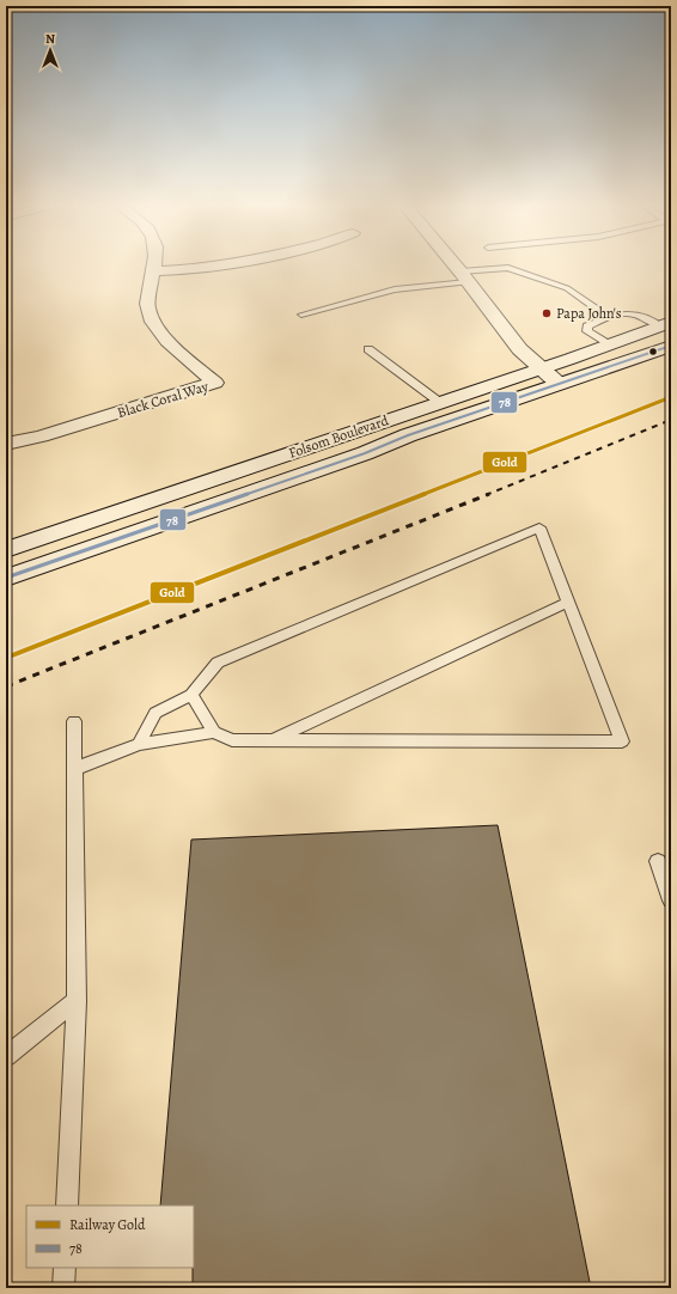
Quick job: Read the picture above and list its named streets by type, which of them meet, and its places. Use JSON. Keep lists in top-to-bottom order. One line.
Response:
{"streets":{"main road":["Folsom Boulevard"],"street":["Black Coral Way"]},"places":["Papa John's"],"lines":["transit line 78","rail line Gold"],"legend":["Railway Gold","78"],"north":"top"}
